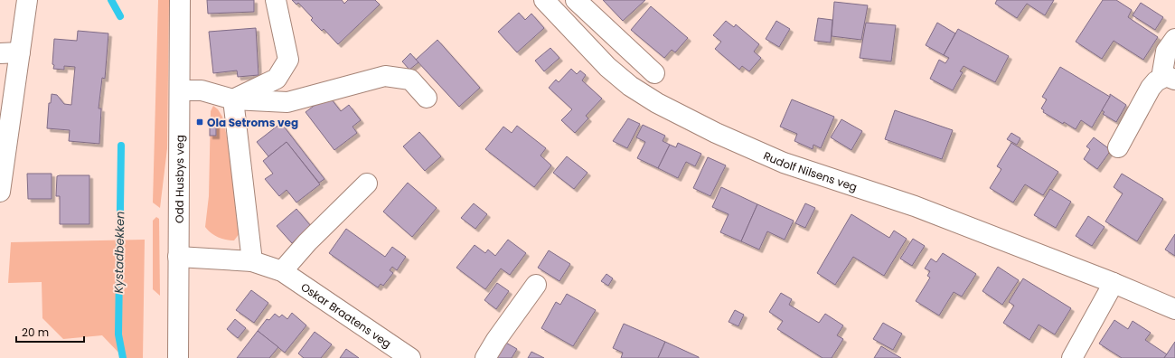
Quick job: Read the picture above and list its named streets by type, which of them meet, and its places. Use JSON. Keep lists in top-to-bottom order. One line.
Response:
{"streets":{"street":["Rudolf Nilsens veg","Odd Husbys veg","Oskar Braatens veg"]},"crossings":[["Odd Husbys veg","Oskar Braatens veg"]],"water":["Kystadbekken"],"places":{"transit":["Ola Setroms veg"]},"scale_bar":"20 m"}
